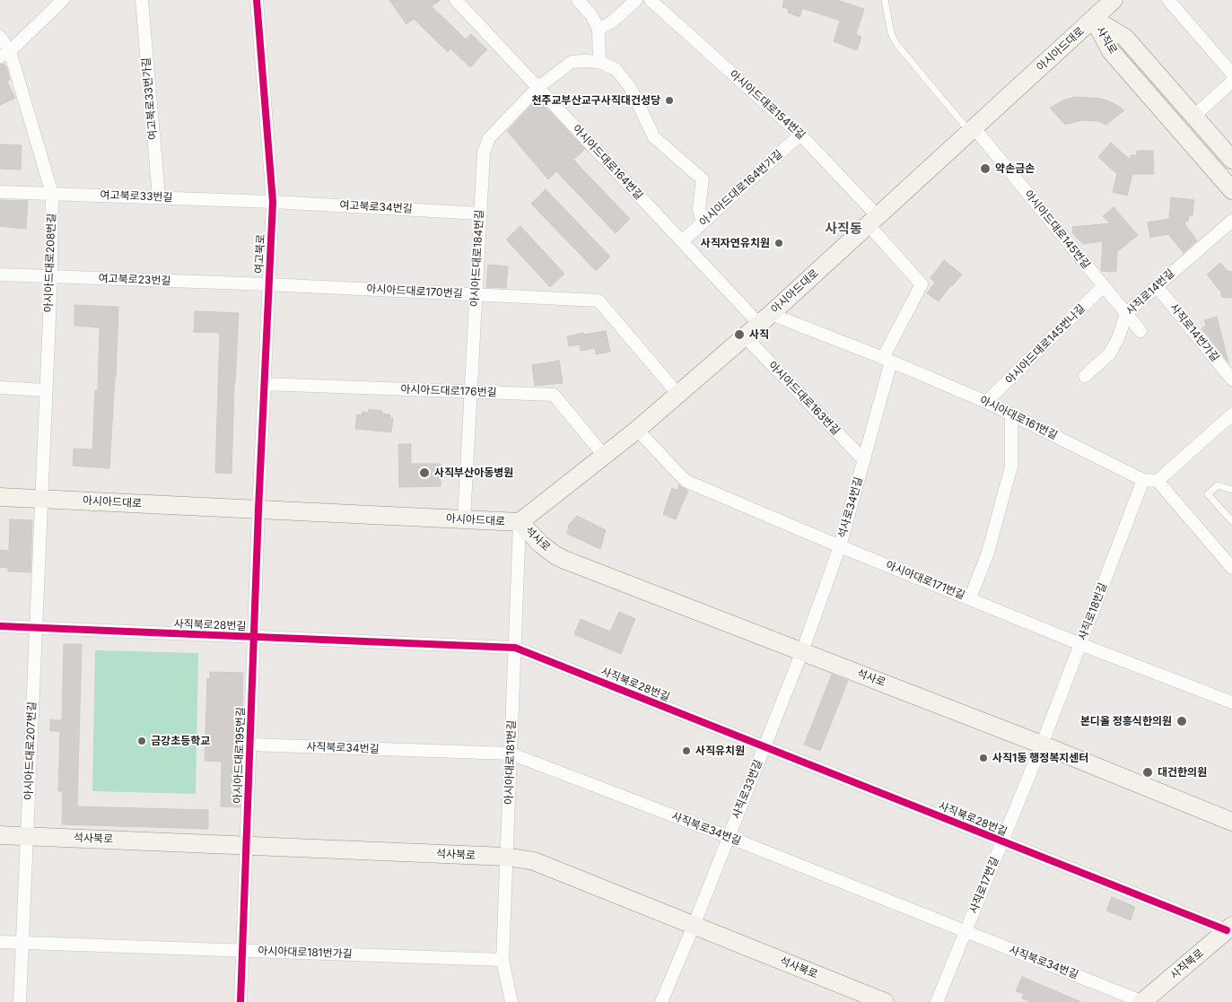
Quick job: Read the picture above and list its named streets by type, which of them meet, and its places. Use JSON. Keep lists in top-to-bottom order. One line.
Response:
{"streets":{"main road":["사직로","아시아드대로","석사로","석사북로","사직북로"],"street":["여고북로33번가길","아시아드대로154번길","아시아드대로164번길","아시아드대로164번가길","여고북로33번길","여고북로34번길","아시아드대로145번길","여고북로","아시아드대로184번길","아시아드대로208번길","여고북로23번길","아시아드대로170번길","사직로14번길","사직로14번가길","아시아드대로145번나길","아시아드대로176번길","아시아드대로163번길","아시아대로161번길","석사로34번길","아시아대로171번길","사직로18번길","사직북로28번길","사직북로34번길","아시아드대로207번길","아시아드대로195번길","아시아대로181번길","사직로33번길","사직로17번길","아시아대로181번가길"]},"crossings":[["사직로","아시아드대로"],["아시아드대로","아시아드대로154번길"],["아시아드대로","아시아드대로164번길"],["아시아드대로","아시아드대로145번길"],["아시아드대로","여고북로"],["아시아드대로","아시아드대로184번길"],["아시아드대로","아시아드대로208번길"],["아시아드대로","아시아드대로170번길"],["아시아드대로","아시아드대로176번길"],["아시아드대로","아시아드대로163번길"],["아시아드대로","아시아대로161번길"],["아시아드대로","석사로34번길"],["아시아드대로","석사로"],["아시아드대로","아시아대로171번길"],["아시아드대로","아시아드대로207번길"],["아시아드대로","아시아드대로195번길"],["아시아드대로","아시아대로181번길"],["여고북로33번가길","여고북로33번길"],["아시아드대로154번길","아시아드대로164번가길"],["아시아드대로154번길","석사로34번길"],["아시아드대로164번길","아시아드대로164번가길"],["아시아드대로164번길","아시아드대로184번길"],["아시아드대로164번길","아시아대로161번길"],["여고북로33번길","여고북로34번길"],["여고북로33번길","여고북로"],["여고북로33번길","아시아드대로208번길"],["여고북로34번길","여고북로"],["여고북로34번길","아시아드대로184번길"],["아시아드대로145번길","사직로14번길"],["아시아드대로145번길","아시아드대로145번나길"],["여고북로","여고북로23번길"],["여고북로","아시아드대로170번길"],["여고북로","아시아드대로176번길"],["여고북로","아시아드대로195번길"],["아시아드대로184번길","아시아드대로170번길"],["아시아드대로184번길","아시아드대로176번길"],["아시아드대로208번길","여고북로23번길"],["아시아드대로208번길","아시아드대로207번길"],["여고북로23번길","아시아드대로170번길"],["사직로14번길","사직로14번가길"],["아시아드대로145번나길","아시아대로161번길"],["아시아드대로163번길","석사로34번길"],["아시아대로161번길","석사로34번길"],["아시아대로161번길","사직로18번길"],["석사로34번길","석사로"],["석사로34번길","아시아대로171번길"],["석사로34번길","사직로33번길"],["석사로","사직로18번길"],["석사로","아시아대로181번길"],["석사로","사직로33번길"],["석사로","사직로17번길"],["아시아대로171번길","사직로18번길"],["사직로18번길","사직로17번길"],["사직북로28번길","아시아드대로207번길"],["사직북로28번길","아시아드대로195번길"],["사직북로28번길","아시아대로181번길"],["사직북로28번길","사직로33번길"],["사직북로28번길","사직로17번길"],["사직북로28번길","사직북로"],["사직북로34번길","아시아드대로195번길"],["사직북로34번길","아시아대로181번길"],["사직북로34번길","사직로33번길"],["사직북로34번길","사직로17번길"],["사직북로34번길","사직북로"],["아시아드대로207번길","석사북로"],["아시아드대로207번길","아시아대로181번가길"],["아시아드대로195번길","석사북로"],["아시아드대로195번길","아시아대로181번가길"],["아시아대로181번길","석사북로"],["아시아대로181번길","아시아대로181번가길"],["사직로33번길","석사북로"]],"districts":["사직동"],"places":["천주교부산교구사직대건성당","약손금손","사직자연유치원","사직","사직부산아동병원","본디올 정흥식한의원","금강초등학교","사직유치원","사직1동 행정복지센터","대건한의원"]}
